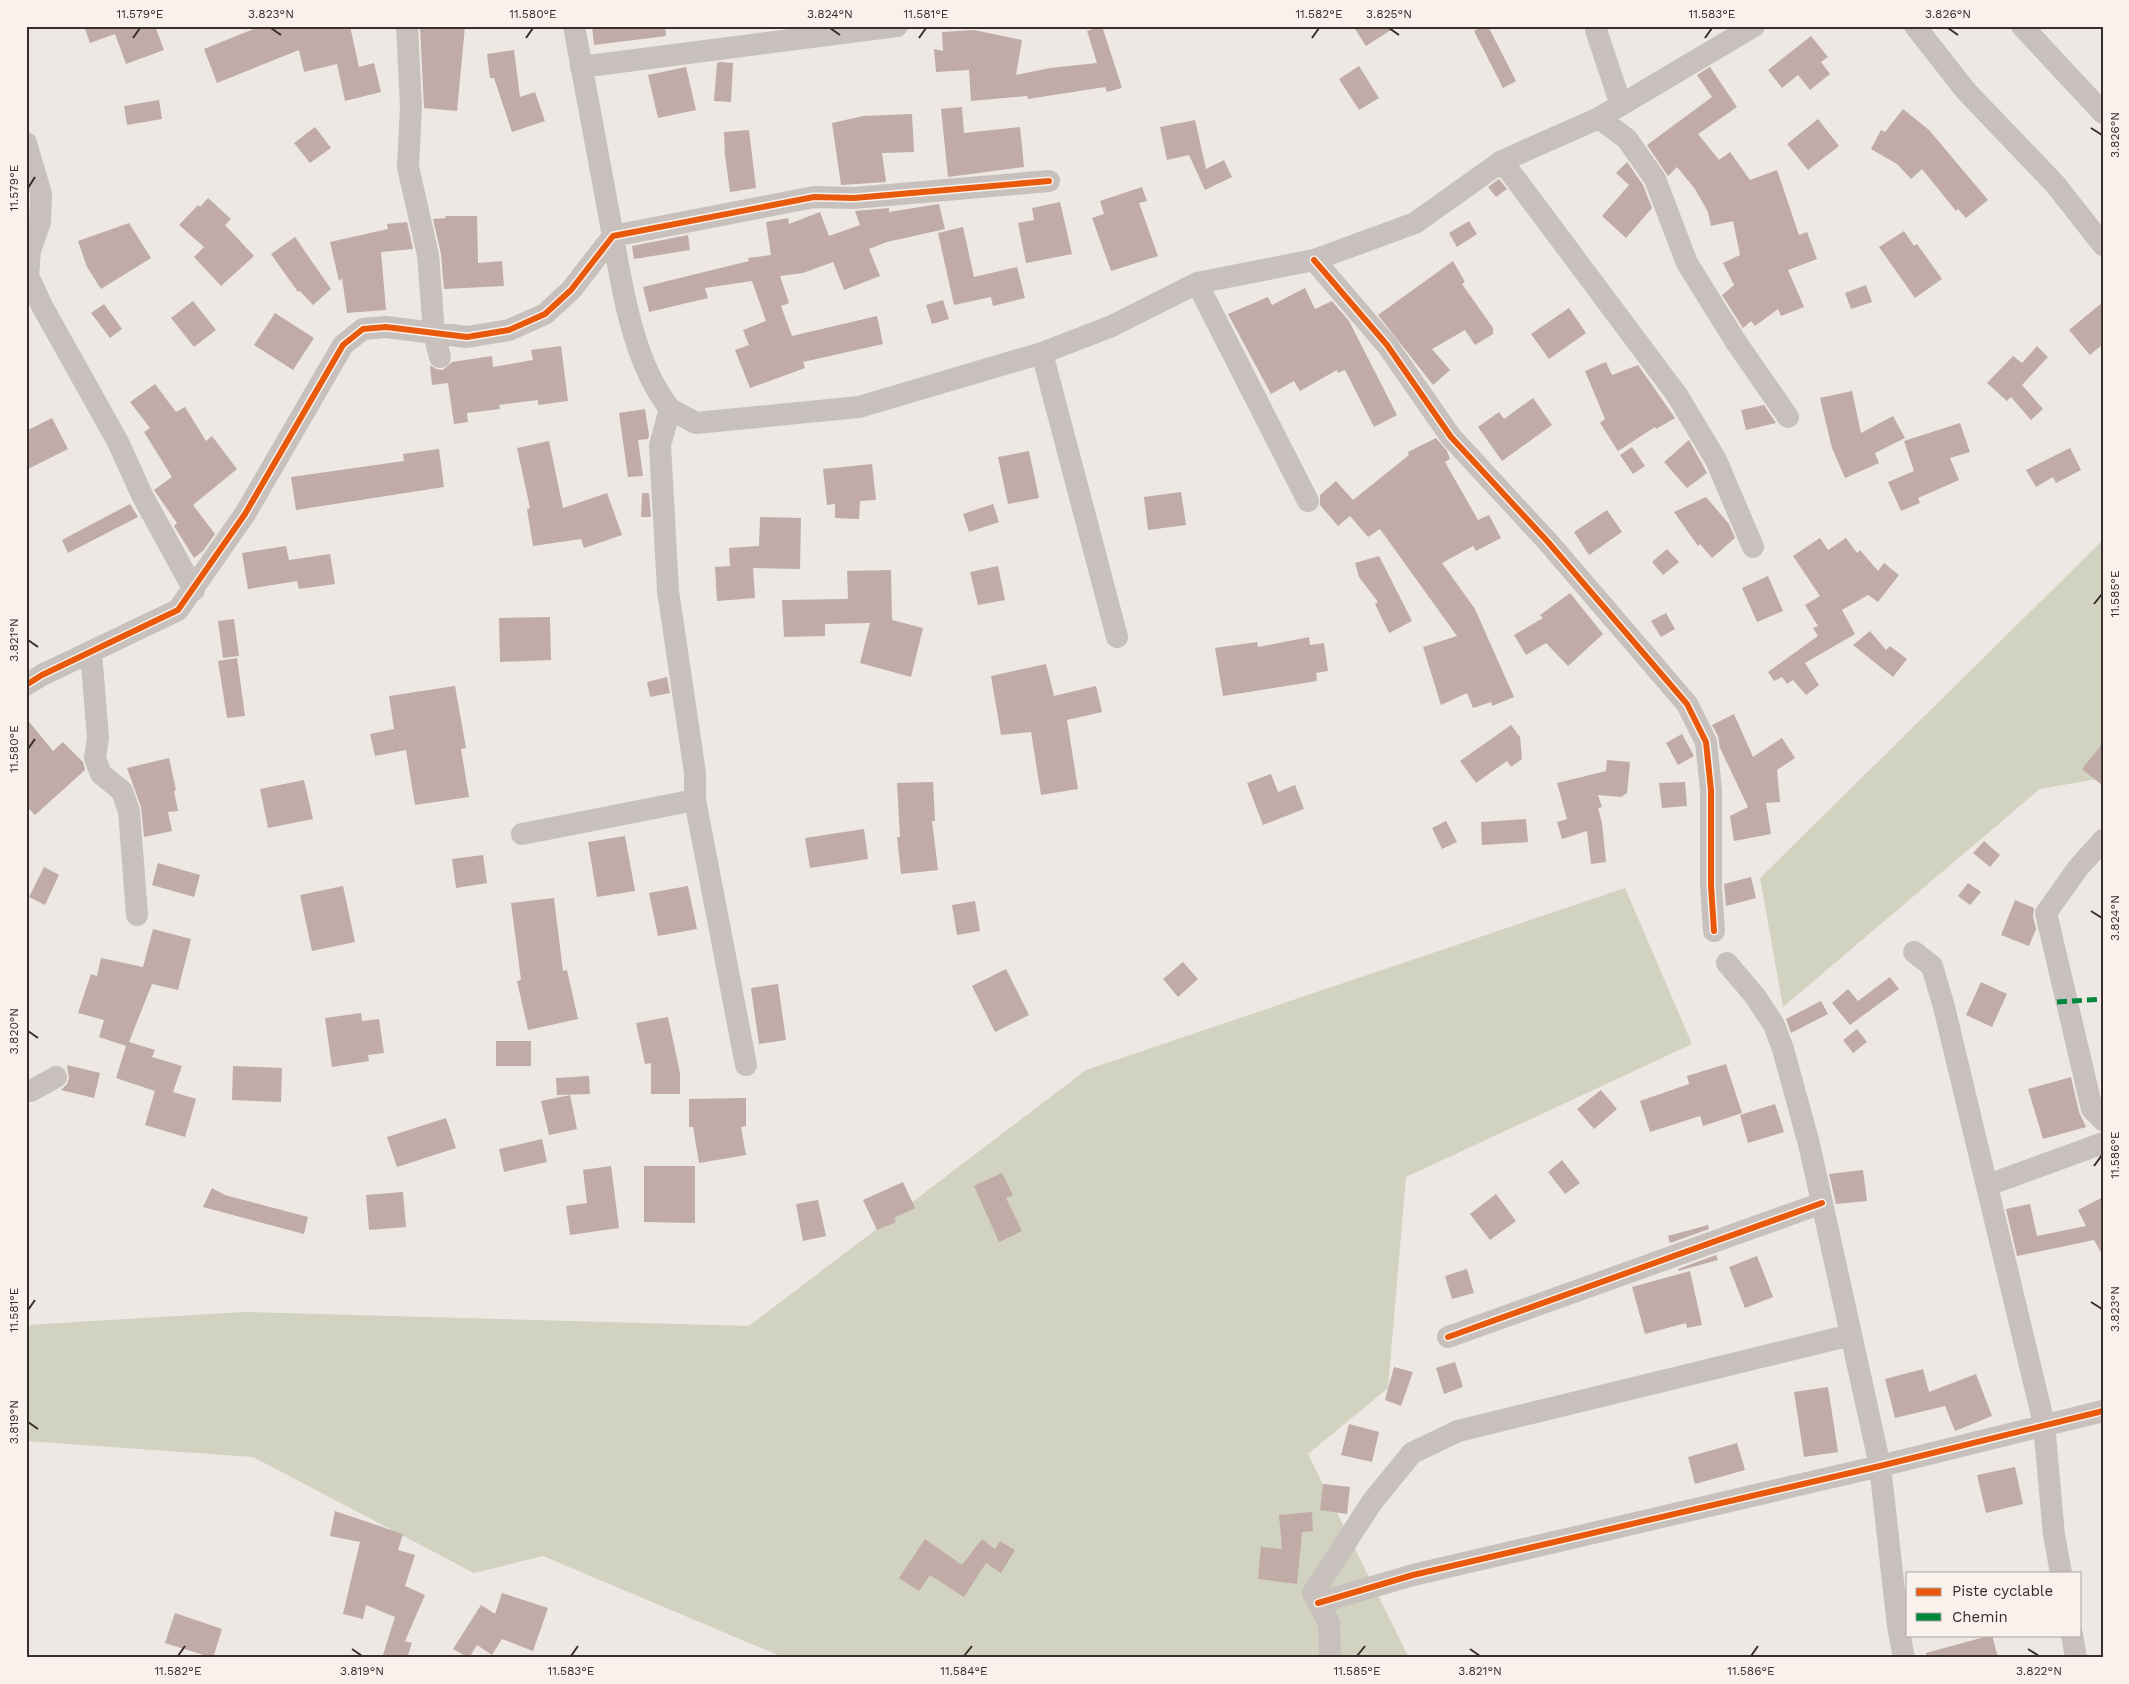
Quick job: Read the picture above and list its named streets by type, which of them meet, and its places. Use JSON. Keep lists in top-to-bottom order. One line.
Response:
{"legend":["Piste cyclable","Chemin"],"coordinates":["11.579°E","3.823°N","11.580°E","3.824°N","11.581°E","11.582°E","3.825°N","11.583°E","3.826°N","11.585°E","3.821°N","3.820°N","11.586°E","3.819°N","11.584°E","3.822°N"]}
